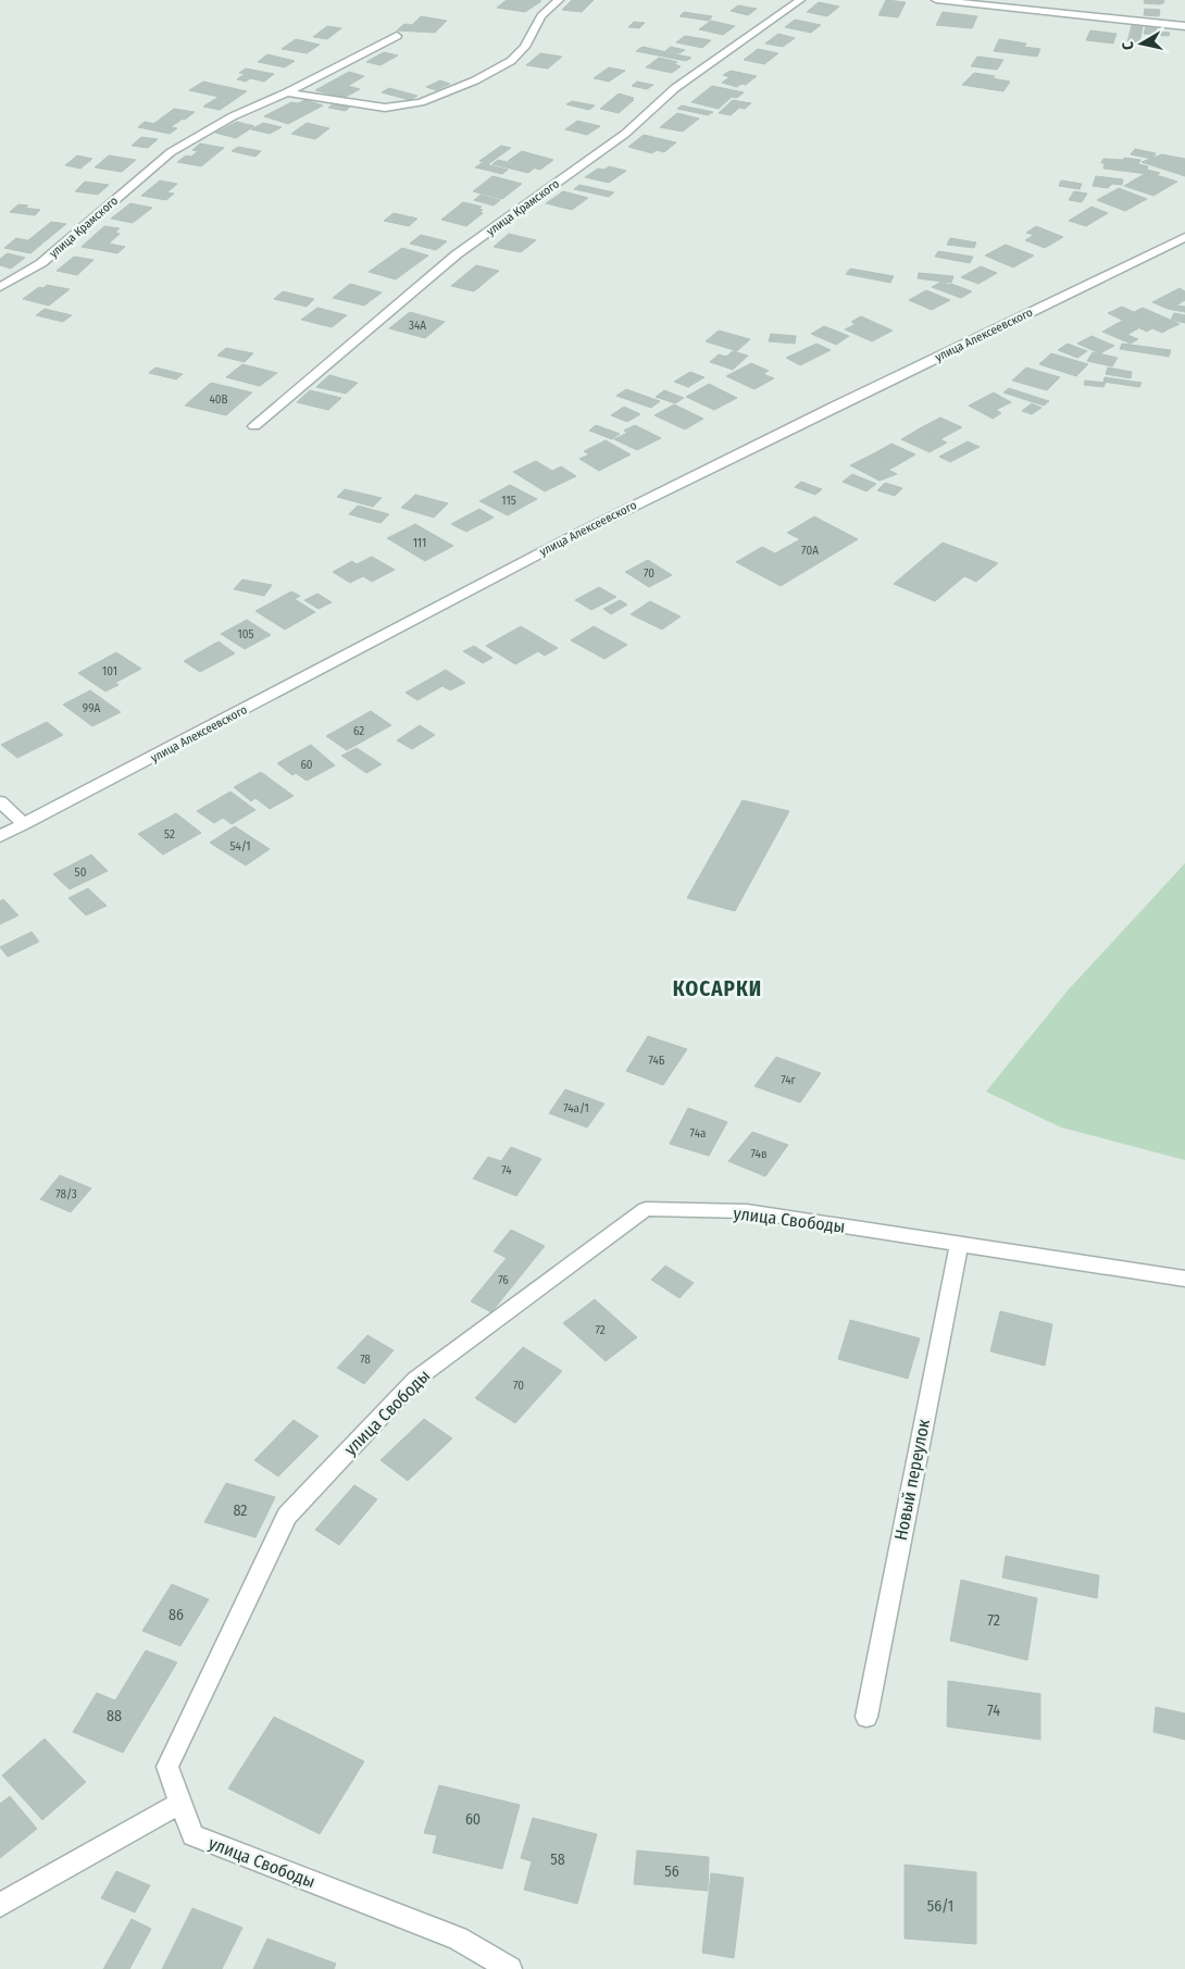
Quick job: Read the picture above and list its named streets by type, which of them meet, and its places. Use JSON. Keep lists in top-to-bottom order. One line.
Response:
{"streets":{"street":["улица Крамского","улица Алексеевского","улица Свободы","Новый переулок"]},"crossings":[["улица Свободы","Новый переулок"]],"districts":["КОСАРКИ"],"house_numbers":["34А","40В","115","111","70А","70","105","101","99А","62","60","52","54/1","50","74Б","74г","74а/1","74а","74в","74","78/3","76","72","78","70","82","86","72","74","88","60","58","56","56/1"],"north":"left"}
